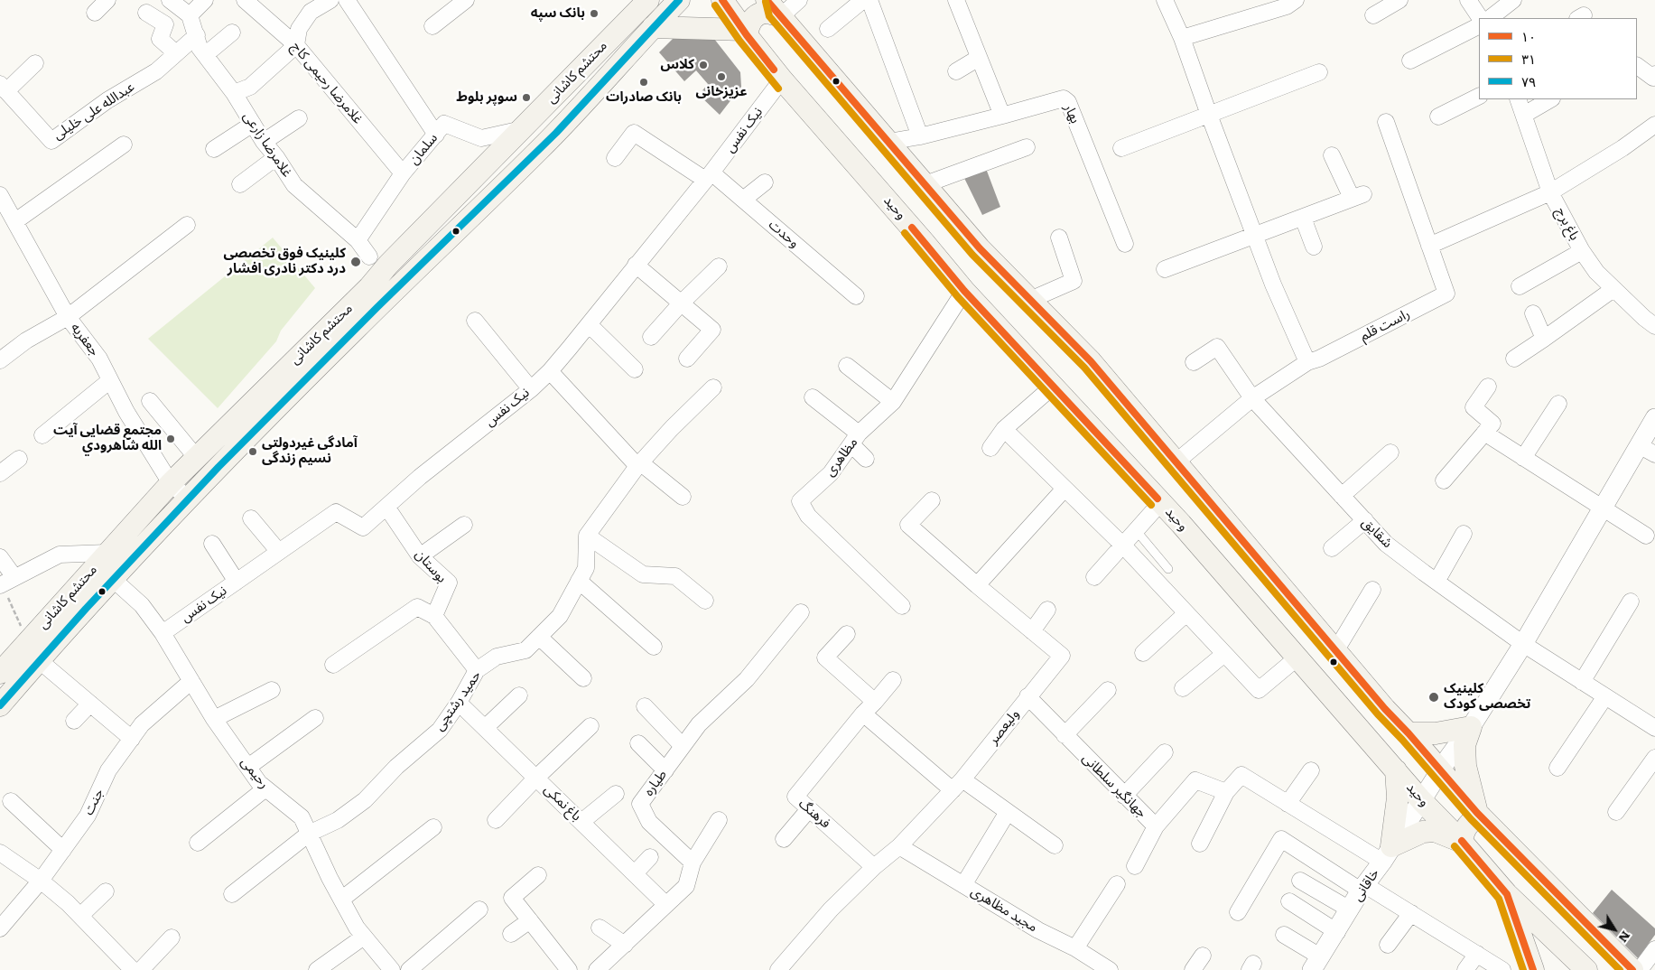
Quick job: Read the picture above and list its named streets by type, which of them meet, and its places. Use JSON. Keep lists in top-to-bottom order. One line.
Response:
{"streets":{"main road":["محتشم کاشانی","وحید"],"street":["غلامرضا رحیمی کاج","عبدالله علی خلیلی","بهار","نیک نفس","غلامرضا زارعی","سلمان","باغ برج","وحدت","راست قلم","جعفریه","مظاهری","شقایق","بوستان","حمید رشتچی","ولیعصر","رحیمی","طیاره","جهانگیر سلطانی","جنت","باغ نمکی","فرهنگ","خاقانی","مجید مظاهری"]},"crossings":[["محتشم کاشانی","غلامرضا زارعی"],["محتشم کاشانی","سلمان"],["محتشم کاشانی","جعفریه"],["محتشم کاشانی","رحیمی"],["غلامرضا رحیمی کاج","سلمان"],["عبدالله علی خلیلی","غلامرضا زارعی"],["نیک نفس","وحید"],["نیک نفس","وحدت"],["نیک نفس","بوستان"],["نیک نفس","رحیمی"],["غلامرضا زارعی","سلمان"],["وحید","مظاهری"],["وحید","خاقانی"],["راست قلم","شقایق"],["شقایق","خاقانی"],["حمید رشتچی","رحیمی"],["حمید رشتچی","باغ نمکی"],["ولیعصر","جهانگیر سلطانی"],["ولیعصر","فرهنگ"],["ولیعصر","مجید مظاهری"],["رحیمی","جنت"]],"places":["بانک سپه","کلاس","عزیزخانی","بانک صادرات","سوپر بلوط","کلینیک فوق تخصصی درد دکتر نادری افشار","مجتمع قضایی آیت الله شاهرودي","آمادگی غیردولتی نسیم زندگی","کلینیک تخصصی کودک"],"lines":["transit line ۱۰","transit line ۷۹","transit line ۳۱"],"legend":["۱۰","۳۱","۷۹"],"north":"bottom right"}
